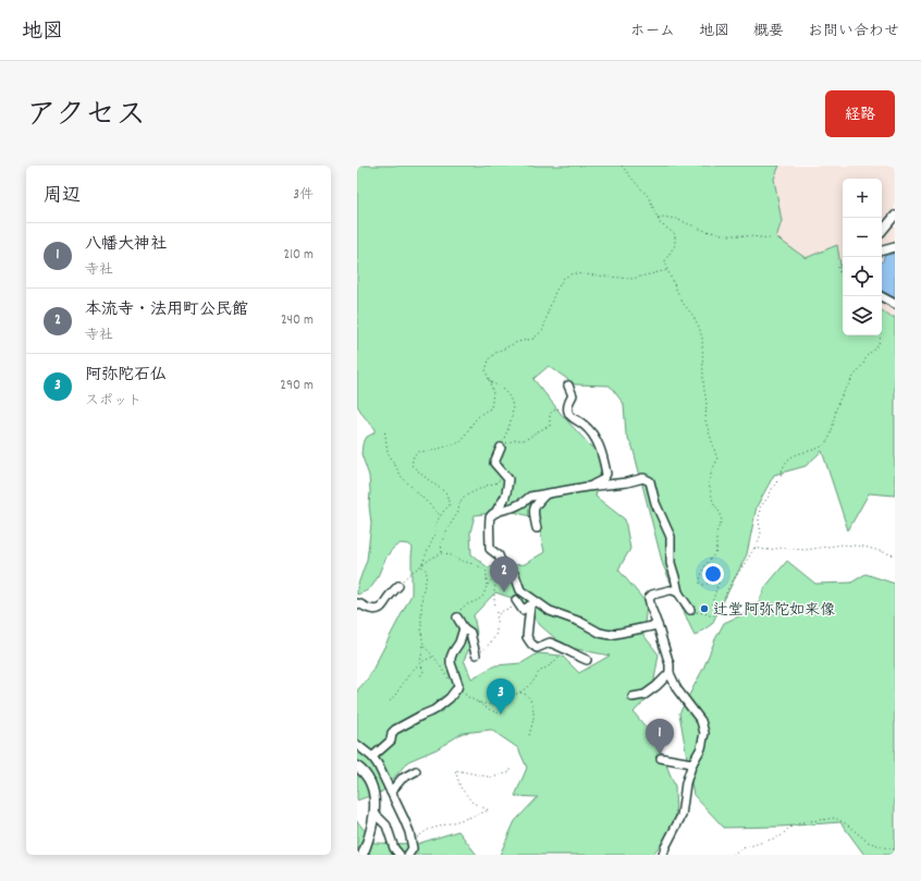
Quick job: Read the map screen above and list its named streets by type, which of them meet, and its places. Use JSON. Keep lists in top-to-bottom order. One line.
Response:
{"places":["辻堂阿弥陀如来像"],"page":{"header":"地図","nav":["ホーム","地図","概要","お問い合わせ"],"title":"アクセス","buttons":"経路","heading":["周辺","3件"],"map_buttons":["+","−"],"list":[{"mark":"1","name":"八幡大神社","note":"寺社","value":"210 m"},{"mark":"2","name":"本流寺・法用町公民館","note":"寺社","value":"240 m"},{"mark":"3","name":"阿弥陀石仏","note":"スポット","value":"290 m"}],"pins":["2","3","1"]}}
